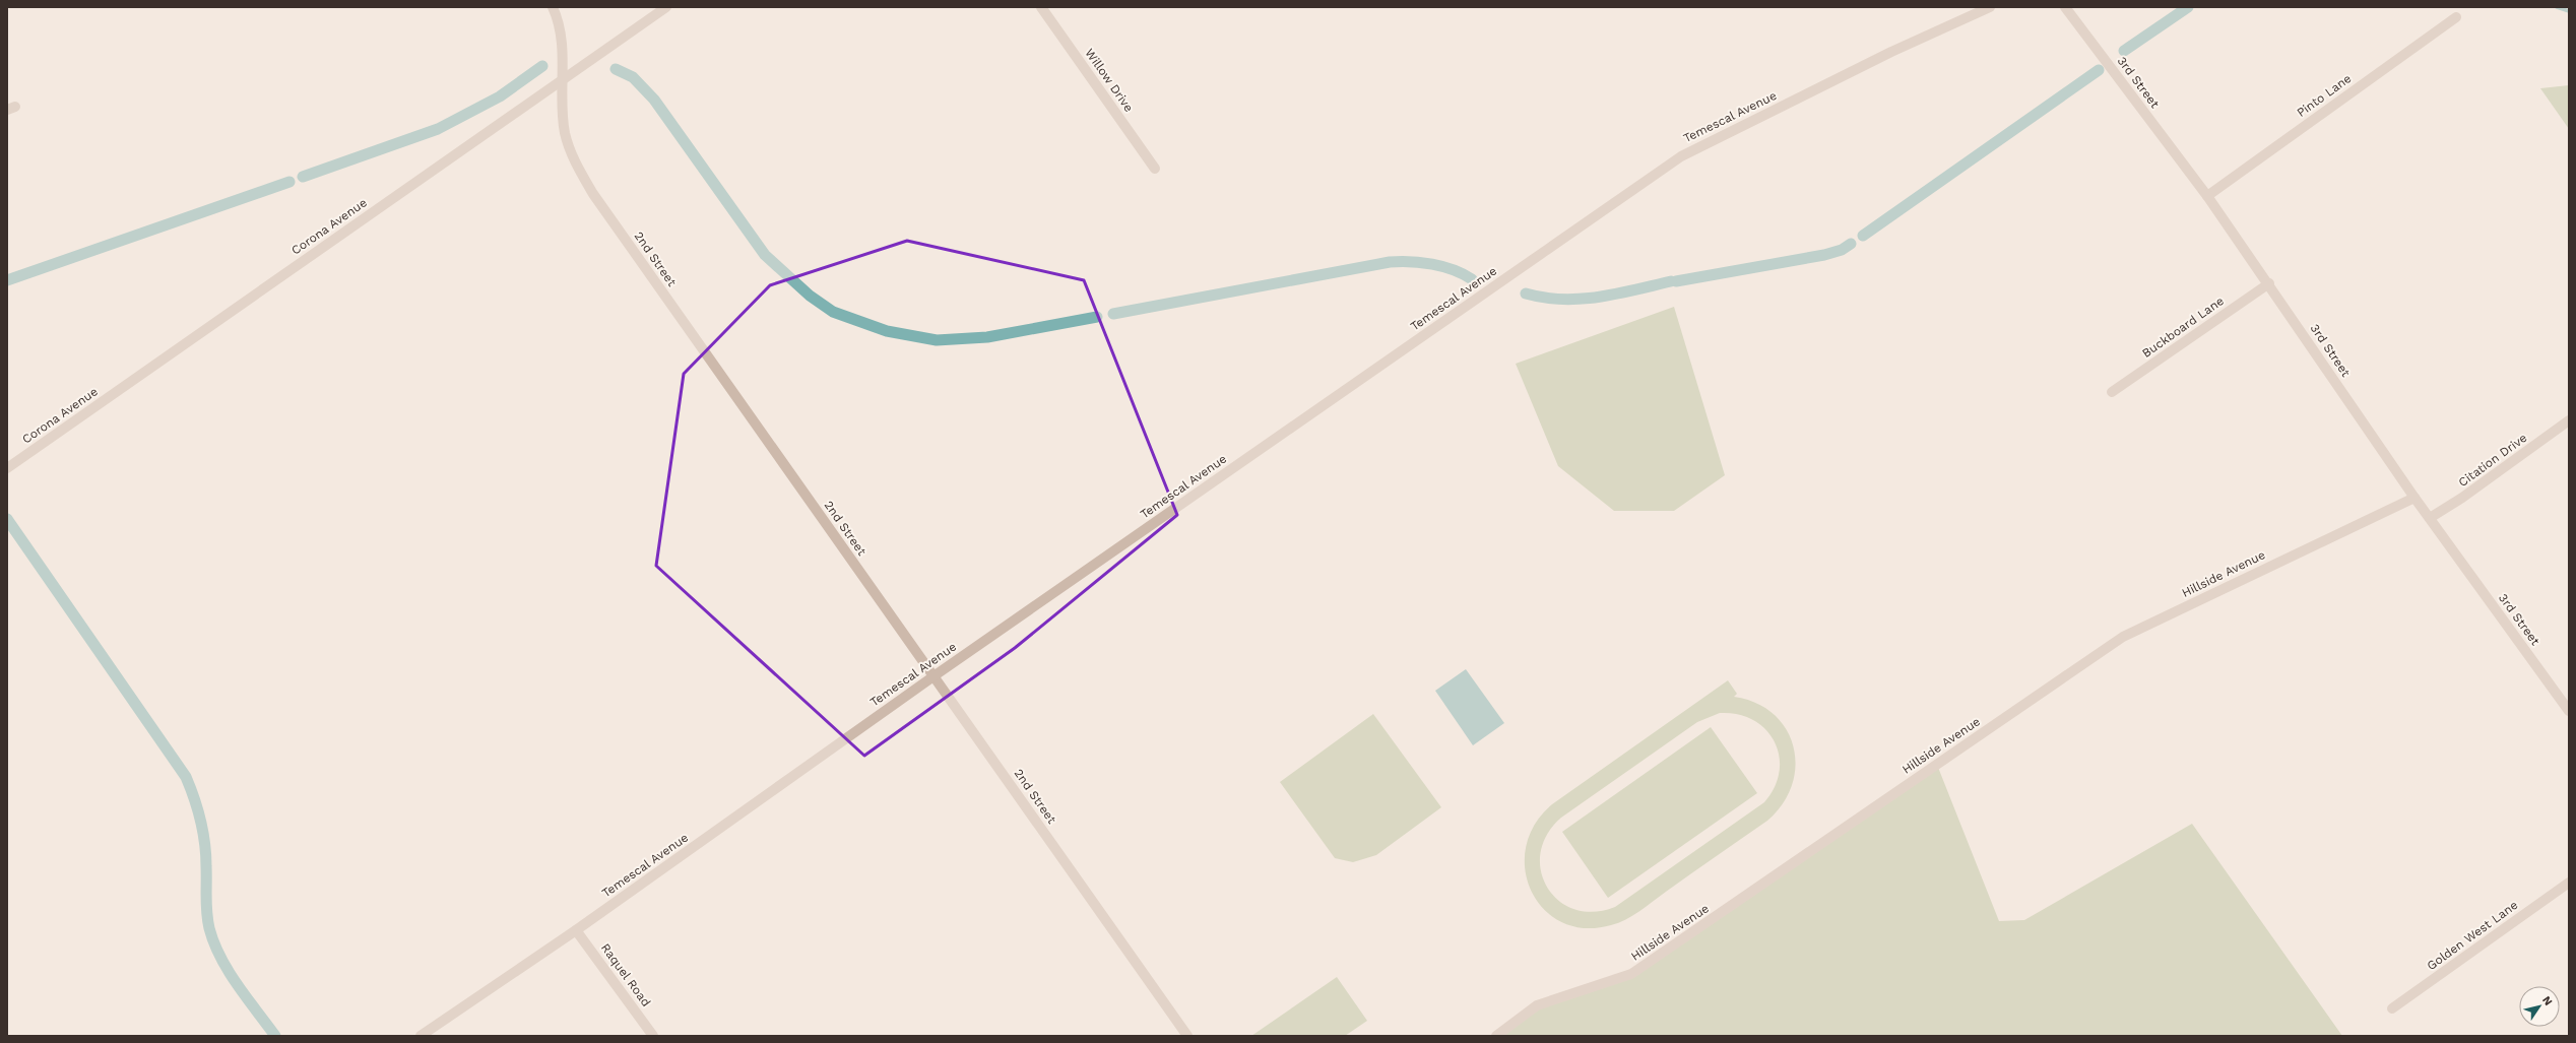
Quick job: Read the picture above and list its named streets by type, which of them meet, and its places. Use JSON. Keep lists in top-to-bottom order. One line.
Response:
{"streets":{"street":["Willow Drive","3rd Street","Pinto Lane","Temescal Avenue","Corona Avenue","2nd Street","Buckboard Lane","Citation Drive","Hillside Avenue","Golden West Lane","Raquel Road"]},"crossings":[["3rd Street","Pinto Lane"],["3rd Street","Buckboard Lane"],["3rd Street","Citation Drive"],["3rd Street","Hillside Avenue"],["Temescal Avenue","2nd Street"],["Temescal Avenue","Raquel Road"],["Corona Avenue","2nd Street"]],"north":"top right"}
